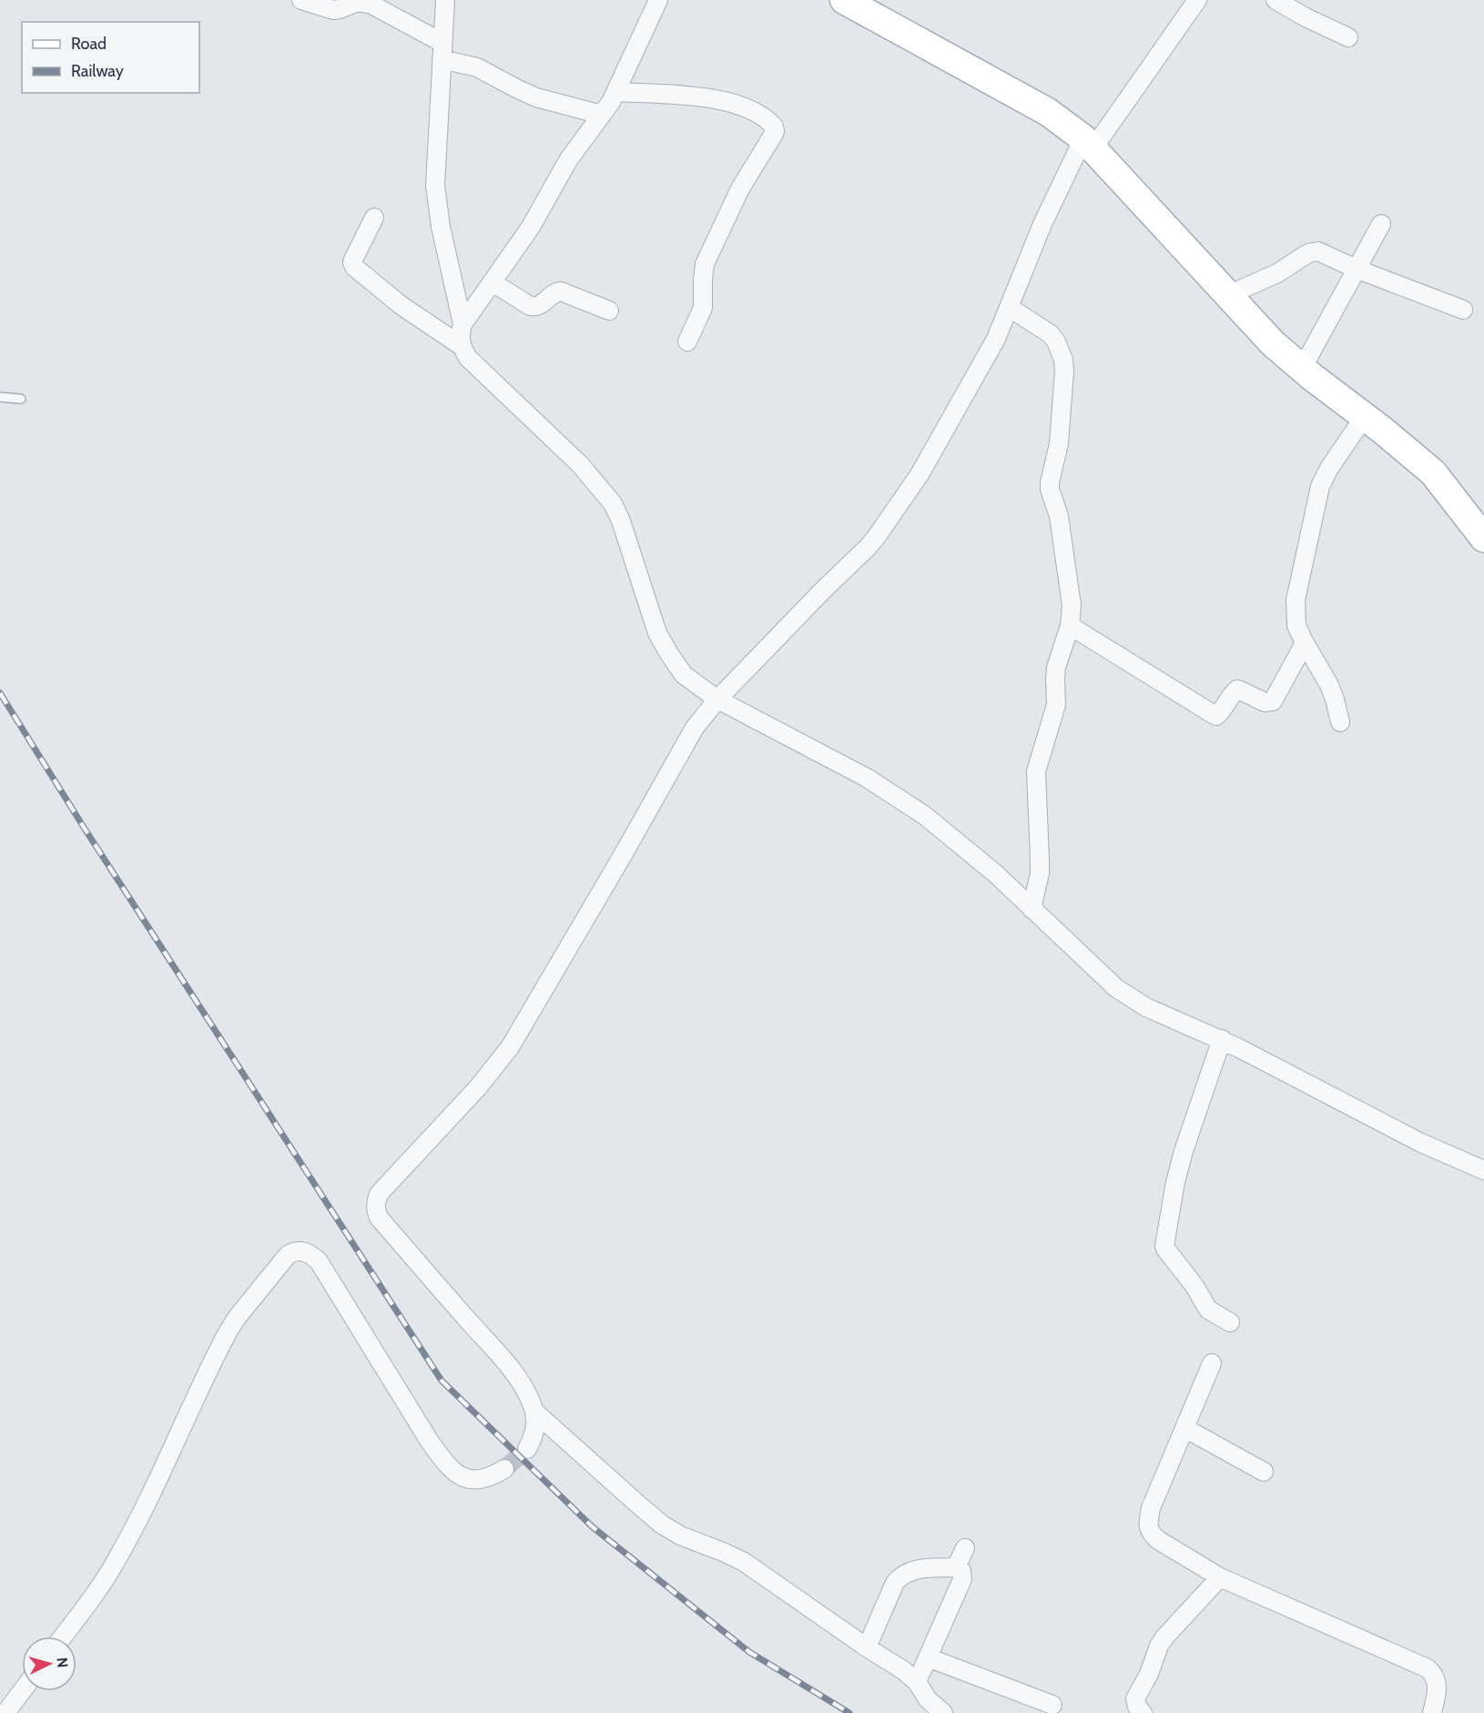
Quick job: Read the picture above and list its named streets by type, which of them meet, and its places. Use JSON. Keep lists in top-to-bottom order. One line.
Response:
{"legend":["Road","Railway"],"north":"right"}
